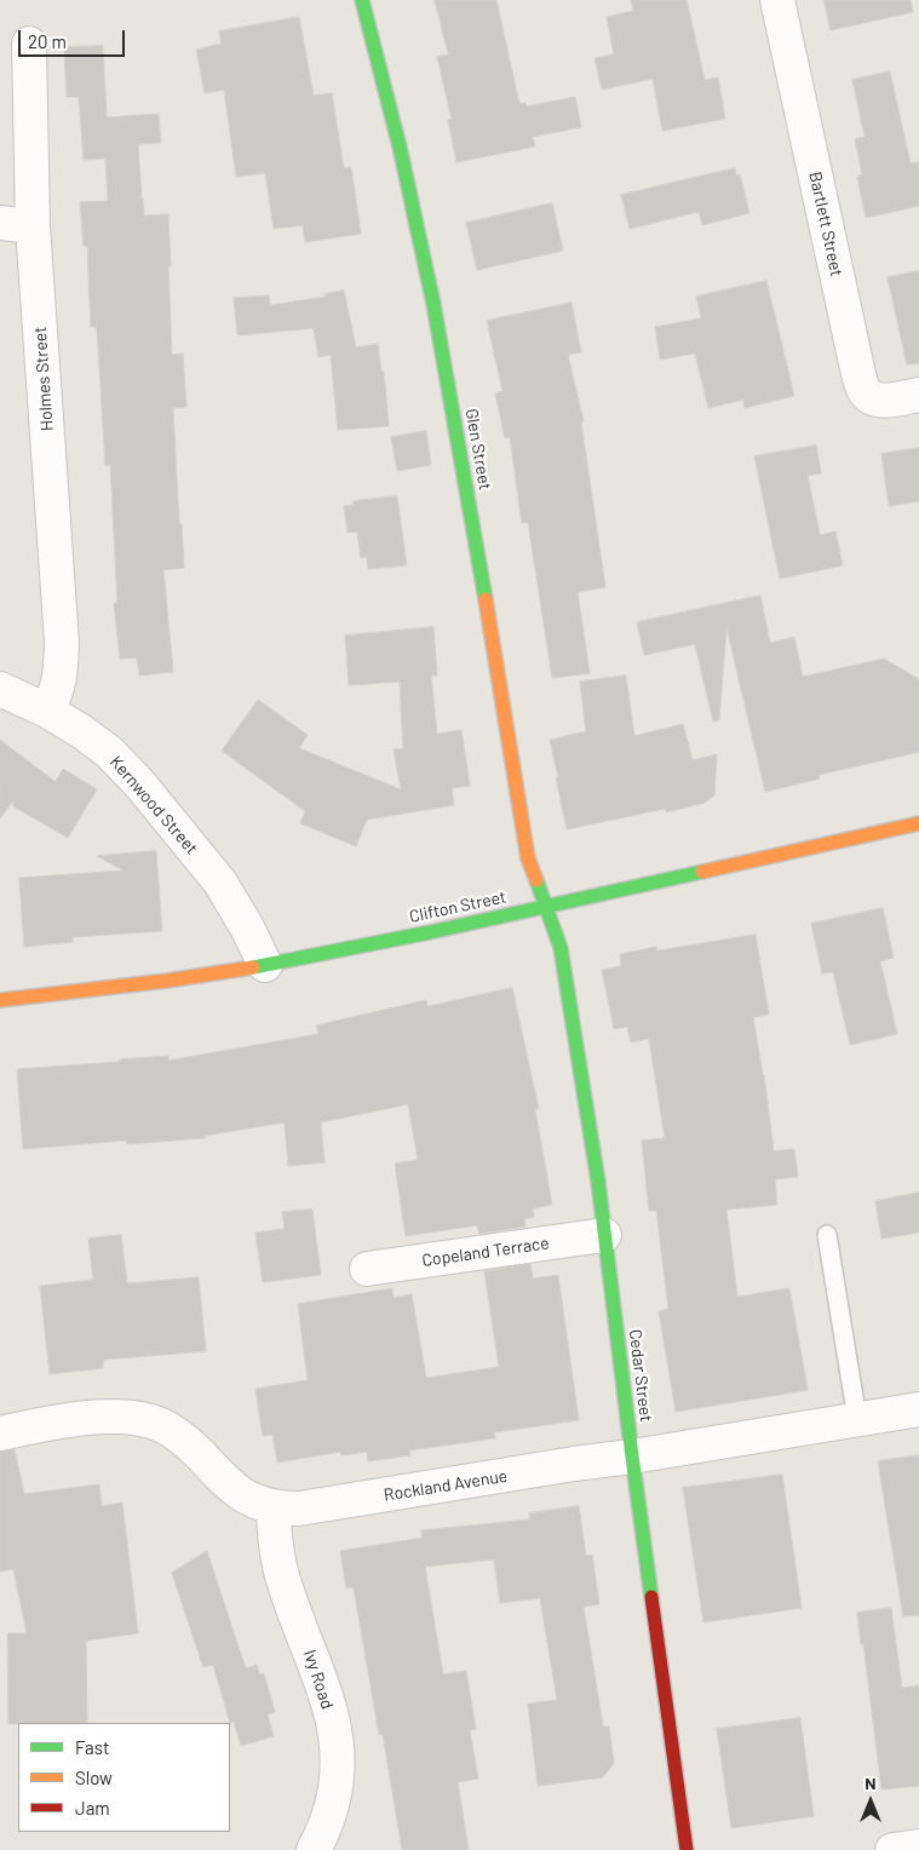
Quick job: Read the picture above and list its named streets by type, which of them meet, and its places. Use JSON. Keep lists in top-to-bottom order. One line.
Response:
{"streets":{"street":["Bartlett Street","Holmes Street","Glen Street","Kernwood Street","Clifton Street","Copeland Terrace","Cedar Street","Rockland Avenue","Ivy Road"]},"crossings":[["Holmes Street","Kernwood Street"],["Glen Street","Clifton Street"],["Glen Street","Cedar Street"],["Kernwood Street","Clifton Street"],["Clifton Street","Cedar Street"],["Copeland Terrace","Cedar Street"],["Cedar Street","Rockland Avenue"],["Rockland Avenue","Ivy Road"]],"legend":["Fast","Slow","Jam"],"scale_bar":"20 m","north":"top"}
